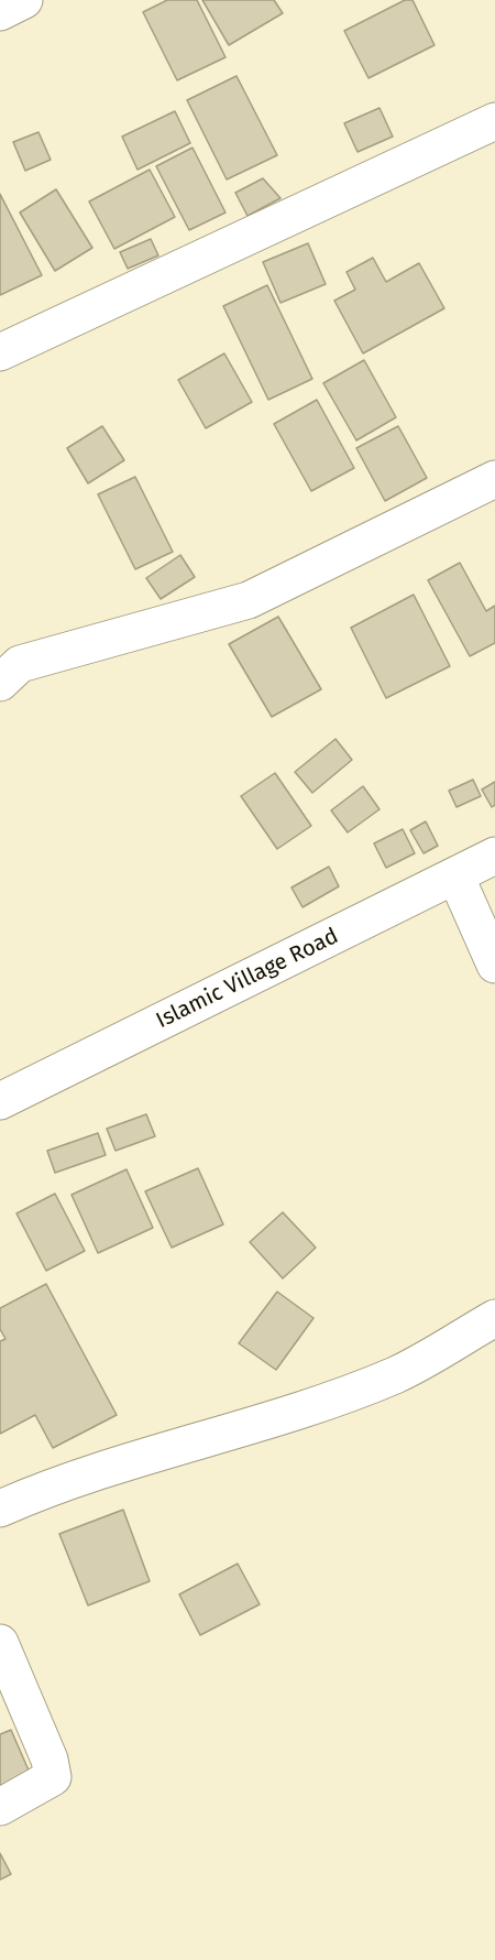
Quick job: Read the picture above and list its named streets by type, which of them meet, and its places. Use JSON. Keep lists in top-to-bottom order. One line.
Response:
{"streets":{"street":["Islamic Village Road"]}}
